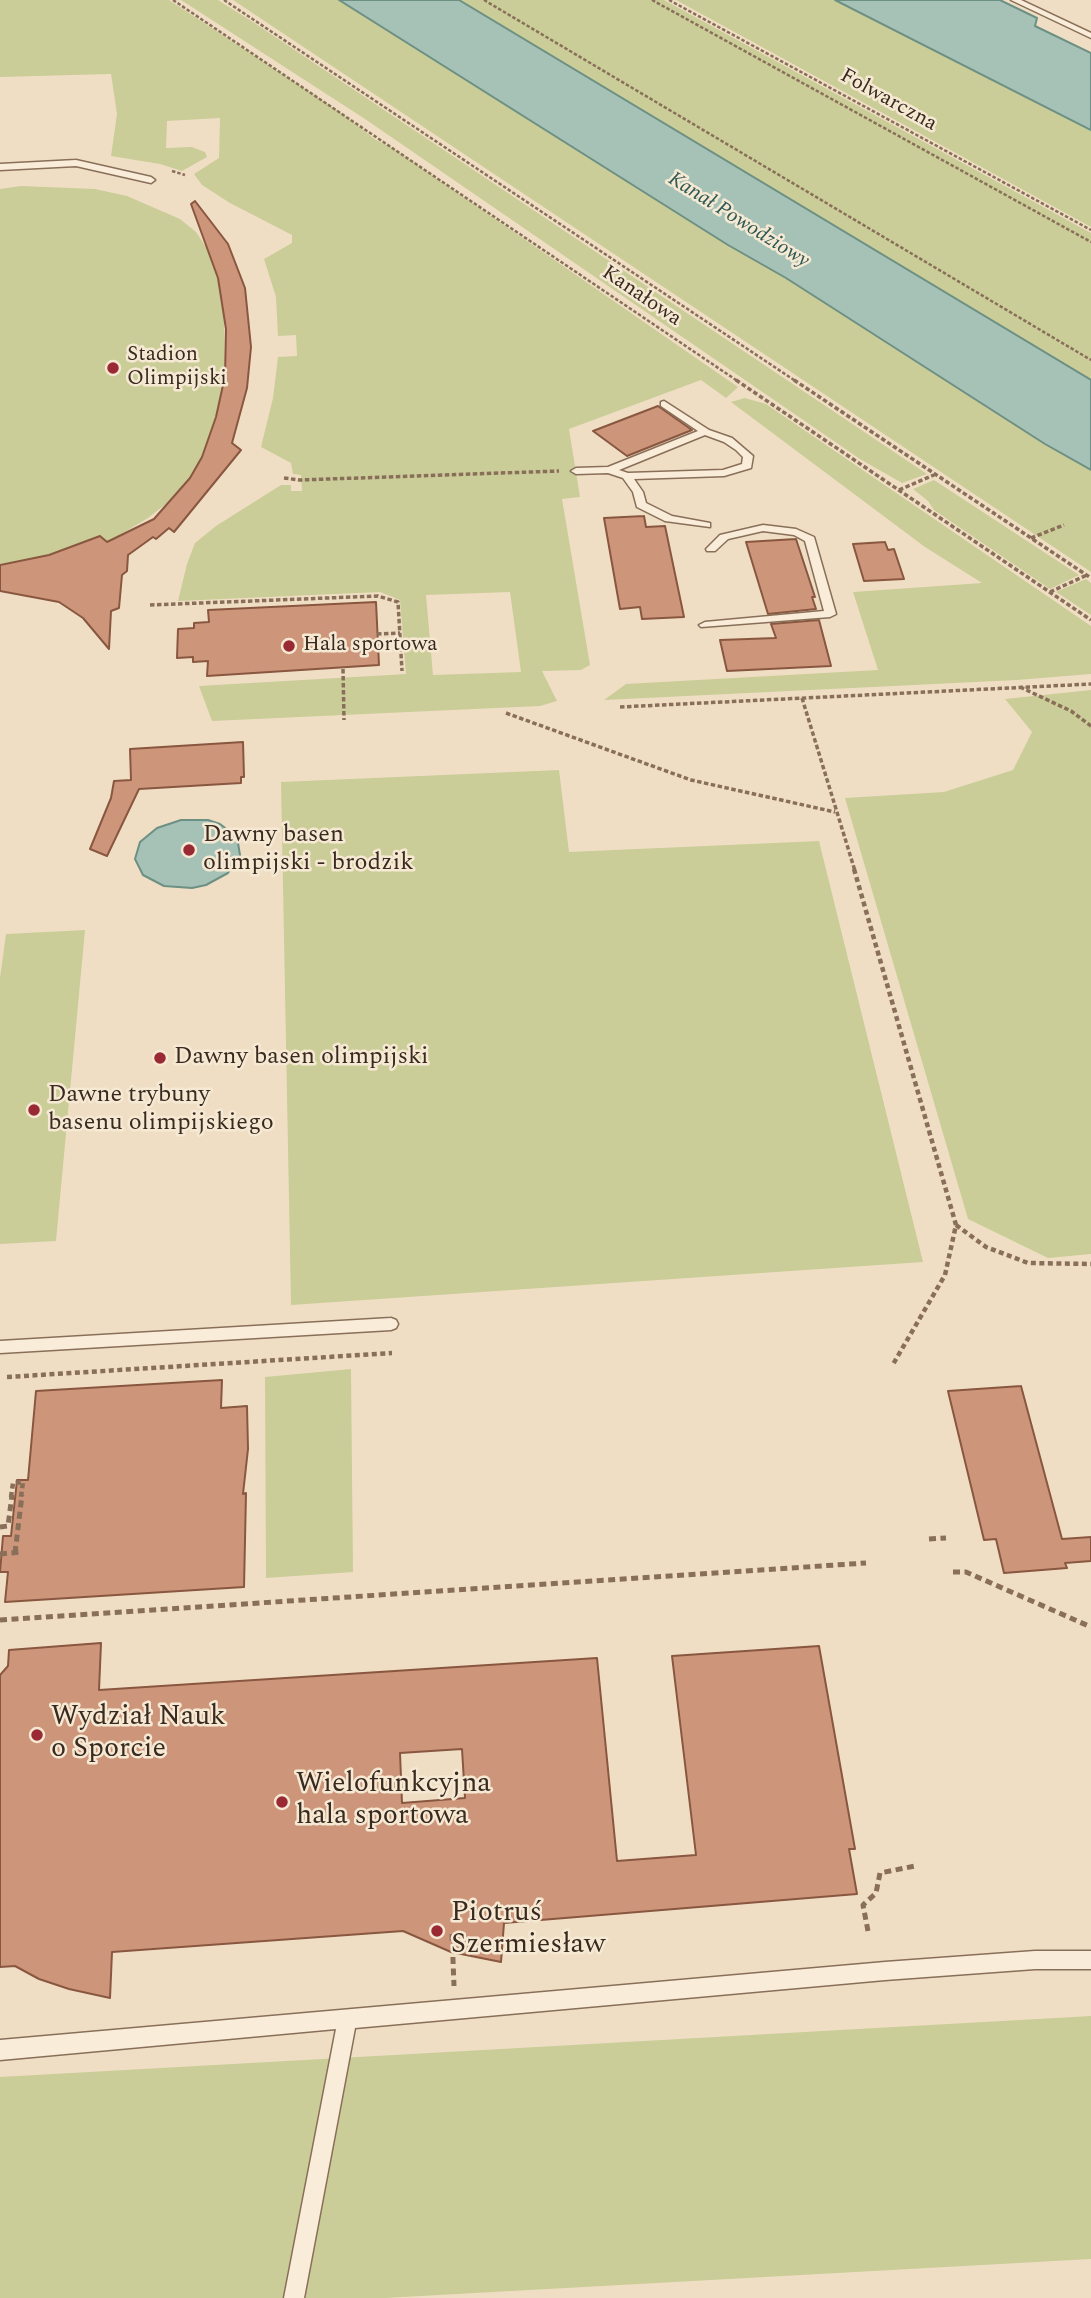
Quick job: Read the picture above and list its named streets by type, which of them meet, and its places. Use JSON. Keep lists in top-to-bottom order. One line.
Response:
{"streets":{"path":["Folwarczna","Kanałowa"]},"water":["Kanał Powodziowy"],"places":["Stadion Olimpijski","Hala sportowa","Dawny basen olimpijski - brodzik","Dawny basen olimpijski","Dawne trybuny basenu olimpijskiego","Wydział Nauk o Sporcie","Wielofunkcyjna hala sportowa","Piotruś Szermiesław"]}
